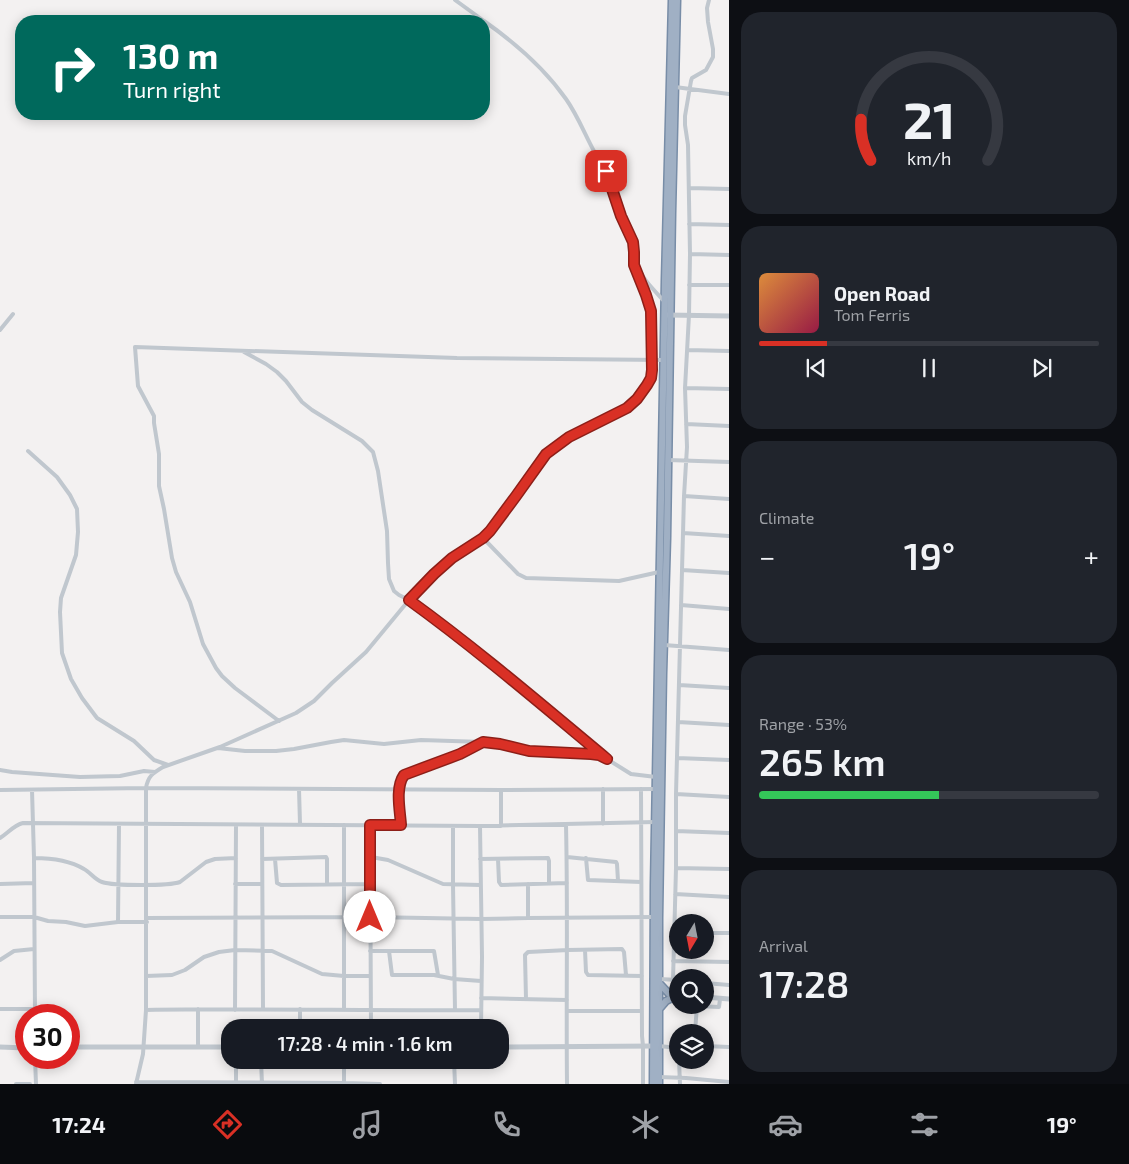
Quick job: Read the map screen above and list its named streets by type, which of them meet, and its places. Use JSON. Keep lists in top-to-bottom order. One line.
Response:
{"north":"bottom","page":{"turn":["130 m","Turn right"],"song":["Open Road","Tom Ferris"],"tile":["Climate",["Range · 53%","265 km"],["Arrival","17:28"]],"heat":["−","19°","+"],"limit":"30","trip":"17:28 · 4 min · 1.6 km","tabs":["17:24","19°"],"gauge":["21","km/h"]}}
